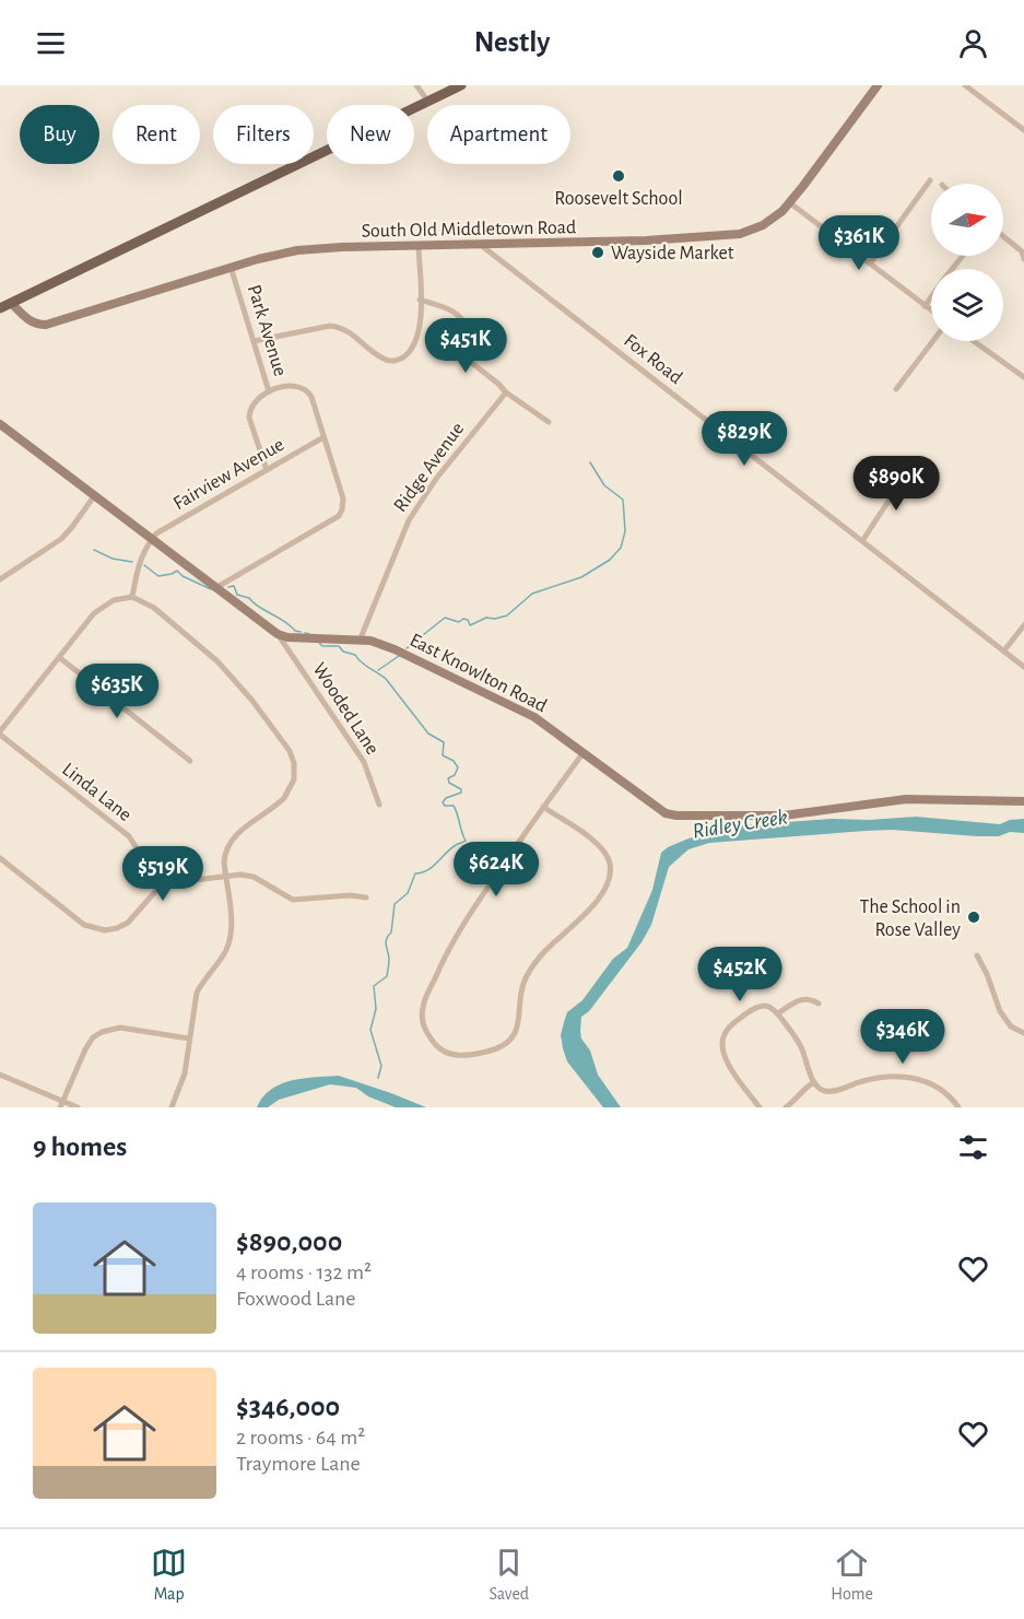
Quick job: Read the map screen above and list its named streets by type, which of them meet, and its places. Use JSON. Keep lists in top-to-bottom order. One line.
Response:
{"streets":{"main road":["South Old Middletown Road","East Knowlton Road"],"street":["Park Avenue","Fox Road","Ridge Avenue","Fairview Avenue","Wooded Lane","Linda Lane"]},"crossings":[["South Old Middletown Road","Park Avenue"],["South Old Middletown Road","Fox Road"],["Park Avenue","Fairview Avenue"],["Ridge Avenue","East Knowlton Road"],["Fairview Avenue","East Knowlton Road"],["East Knowlton Road","Wooded Lane"]],"water":["Ridley Creek"],"places":["Roosevelt School","Wayside Market","The School in Rose Valley"],"north":"right","page":{"header":"Nestly","chip":["Buy","Rent","Filters","New","Apartment"],"price":["$361K","$451K","$829K","$890K","$635K","$624K","$519K","$452K","$346K"],"heading":"9 homes","list":[{"name":"$890,000","note":"4 rooms · 132 m² · Foxwood Lane"},{"name":"$346,000","note":"2 rooms · 64 m² · Traymore Lane"}],"tabs":["Map","Saved","Home"]}}
